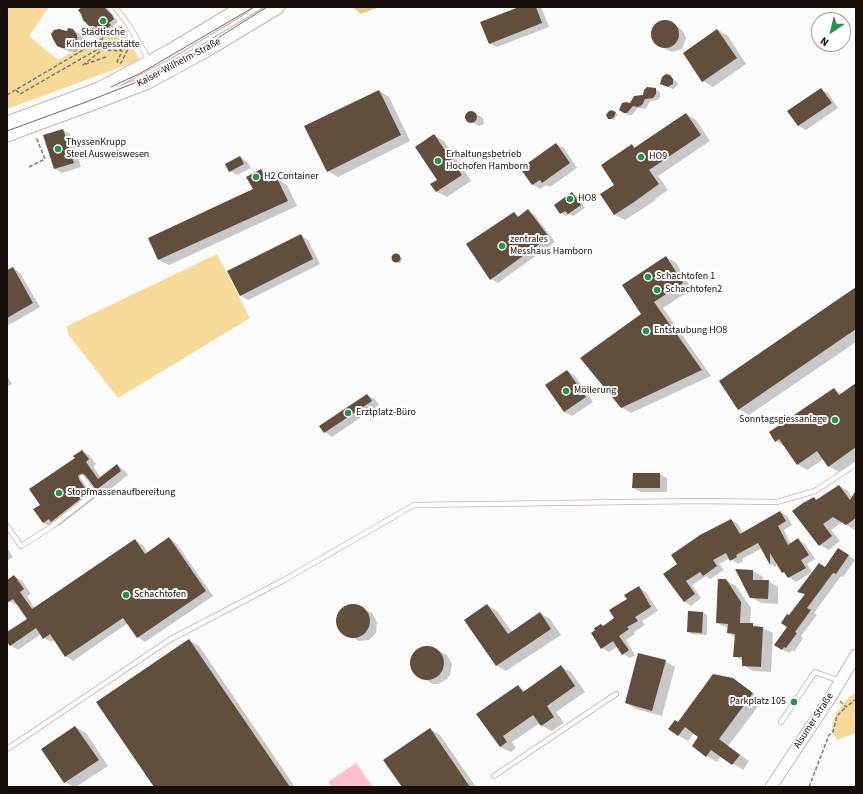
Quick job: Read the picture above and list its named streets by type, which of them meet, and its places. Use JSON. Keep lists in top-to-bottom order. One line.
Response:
{"streets":{"main road":["Kaiser-Wilhelm-Straße"],"street":["Alsumer Straße"]},"places":["Städtische Kindertagesstätte","ThyssenKrupp Steel Ausweiswesen","HO9","Erhaltungsbetrieb Hochofen Hamborn","H2 Container","HO8","zentrales Messhaus Hamborn","Schachtofen 1","Schachtofen2","Entstaubung HO8","Möllerung","Erztplatz-Büro","Sonntagsgiessanlage","Stopfmassenaufbereitung","Schachtofen","Parkplatz 105"],"north":"bottom left"}
